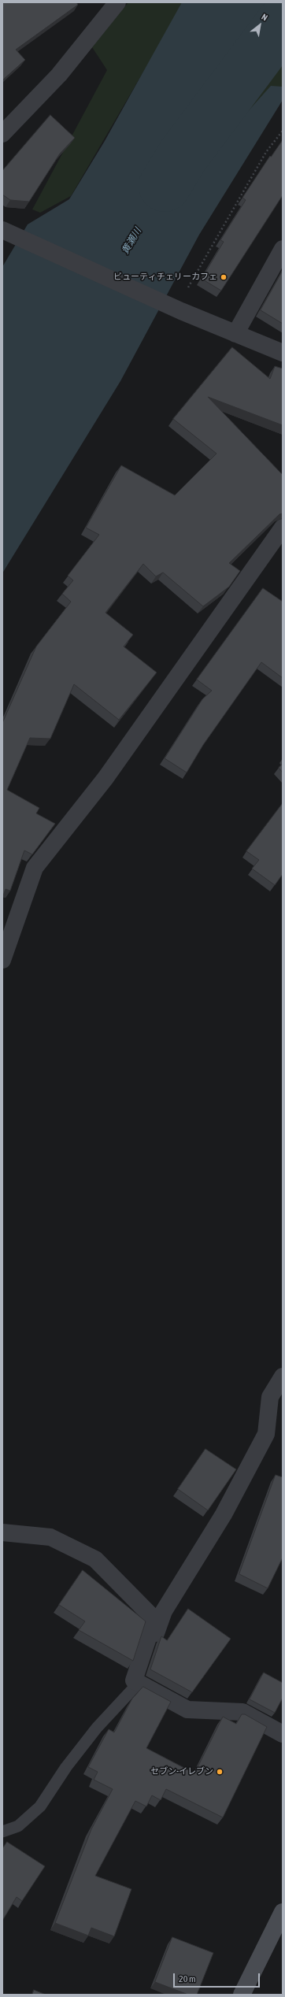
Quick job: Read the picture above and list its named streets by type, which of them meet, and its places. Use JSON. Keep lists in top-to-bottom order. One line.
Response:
{"water":["黄瀬川"],"places":["ビューティチェリーカフェ","セブン-イレブン"],"scale_bar":"20 m","north":"top right"}
